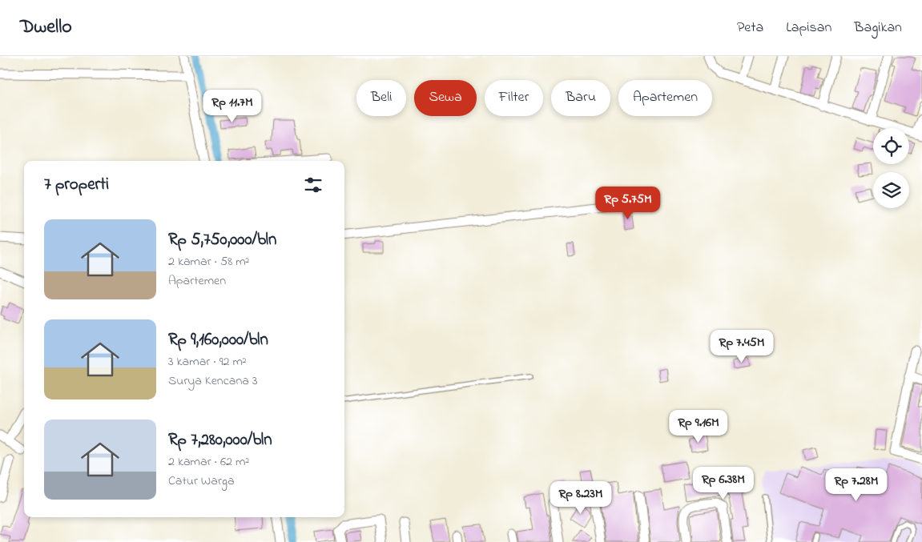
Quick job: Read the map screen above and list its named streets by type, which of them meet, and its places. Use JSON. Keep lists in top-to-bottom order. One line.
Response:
{"page":{"header":"Dwello","nav":["Peta","Lapisan","Bagikan"],"chip":["Beli","Sewa","Filter","Baru","Apartemen"],"price":["Rp 11.7M","Rp 5.75M","Rp 7.45M","Rp 9.16M","Rp 6.38M","Rp 7.28M","Rp 8.23M"],"heading":"7 properti","list":[{"name":"Rp 5,750,000/bln","note":"2 kamar · 58 m² · Apartemen"},{"name":"Rp 9,160,000/bln","note":"3 kamar · 92 m² · Surya Kencana 3"},{"name":"Rp 7,280,000/bln","note":"2 kamar · 62 m² · Catur Warga"}]}}
